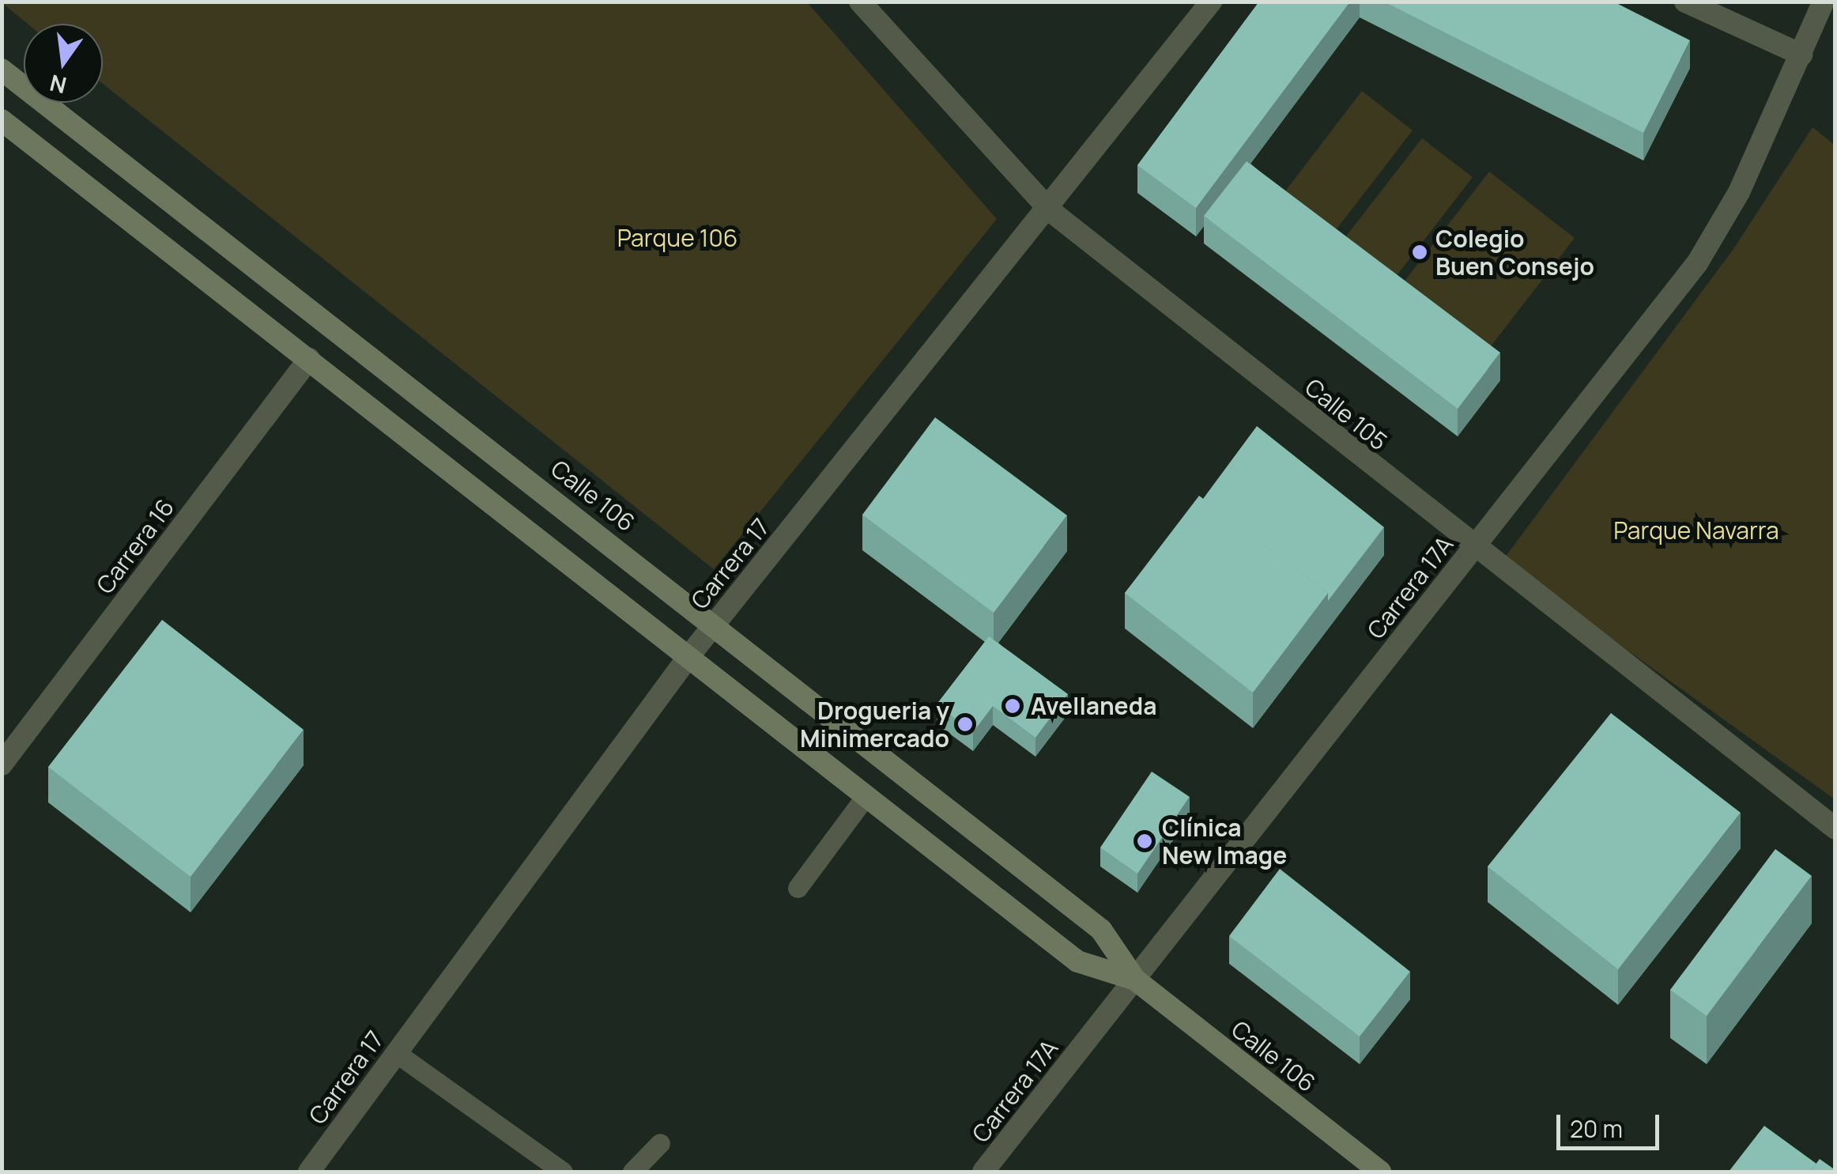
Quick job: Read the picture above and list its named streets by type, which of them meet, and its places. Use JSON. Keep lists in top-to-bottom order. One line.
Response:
{"streets":{"main road":["Calle 106"],"street":["Calle 105","Carrera 16","Carrera 17","Carrera 17A"]},"crossings":[["Calle 105","Carrera 17"],["Calle 105","Carrera 17A"],["Calle 106","Carrera 16"],["Calle 106","Carrera 17"],["Calle 106","Carrera 17A"]],"parks":["Parque 106","Parque Navarra"],"places":["Colegio Buen Consejo","Avellaneda","Drogueria y Minimercado","Clínica New Image"],"scale_bar":"20 m","north":"bottom"}
